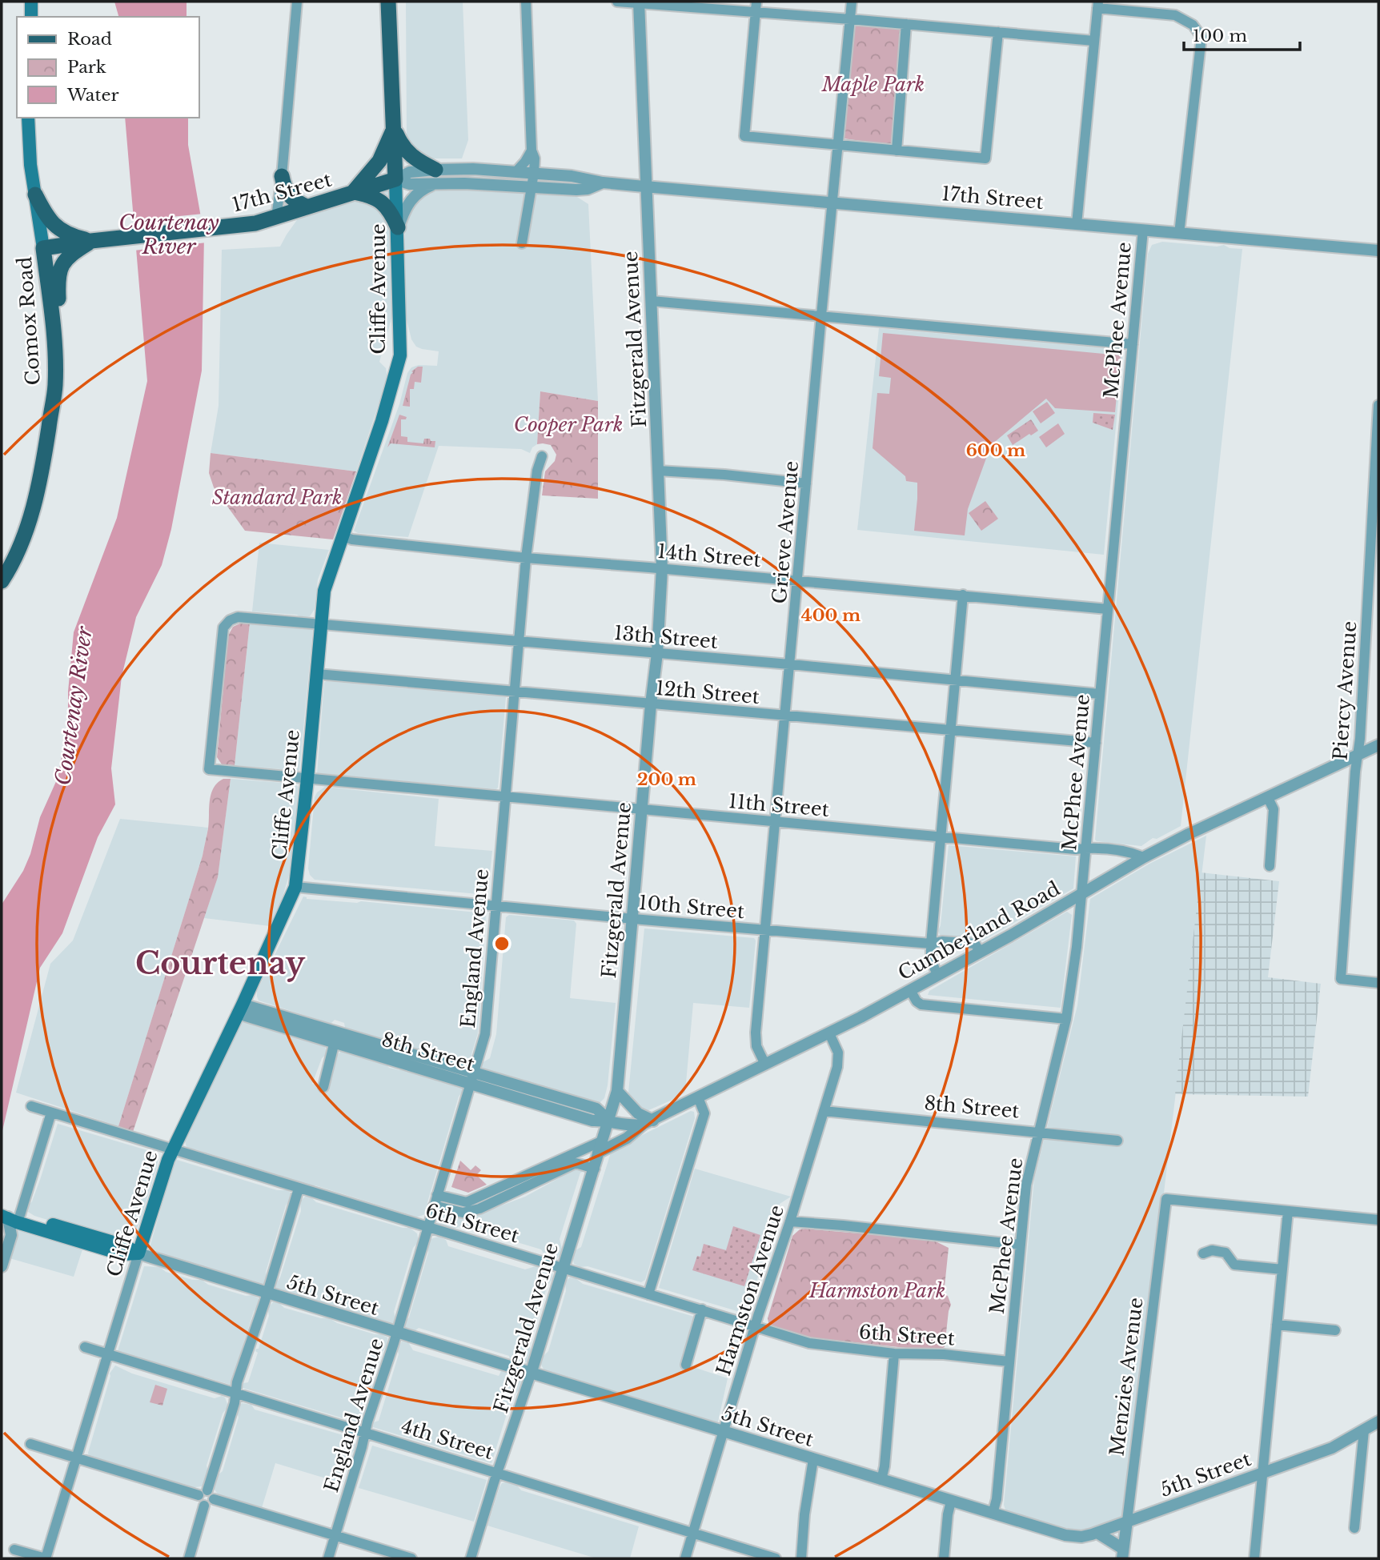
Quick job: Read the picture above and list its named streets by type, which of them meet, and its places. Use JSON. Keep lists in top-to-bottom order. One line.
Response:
{"streets":{"main road":["17th Street","Cliffe Avenue","Comox Road","5th Street"],"street":["McPhee Avenue","Fitzgerald Avenue","Grieve Avenue","14th Street","13th Street","Piercy Avenue","12th Street","11th Street","10th Street","Cumberland Road","England Avenue","8th Street","6th Street","Harmston Avenue","Menzies Avenue","4th Street"]},"crossings":[["17th Street","Cliffe Avenue"],["17th Street","McPhee Avenue"],["17th Street","Comox Road"],["17th Street","Fitzgerald Avenue"],["17th Street","Grieve Avenue"],["Cliffe Avenue","14th Street"],["Cliffe Avenue","13th Street"],["Cliffe Avenue","12th Street"],["Cliffe Avenue","11th Street"],["Cliffe Avenue","10th Street"],["Cliffe Avenue","8th Street"],["Cliffe Avenue","6th Street"],["Cliffe Avenue","5th Street"],["Cliffe Avenue","4th Street"],["McPhee Avenue","14th Street"],["McPhee Avenue","13th Street"],["McPhee Avenue","12th Street"],["McPhee Avenue","11th Street"],["McPhee Avenue","Cumberland Road"],["McPhee Avenue","8th Street"],["McPhee Avenue","6th Street"],["McPhee Avenue","5th Street"],["Fitzgerald Avenue","14th Street"],["Fitzgerald Avenue","13th Street"],["Fitzgerald Avenue","12th Street"],["Fitzgerald Avenue","11th Street"],["Fitzgerald Avenue","10th Street"],["Fitzgerald Avenue","Cumberland Road"],["Fitzgerald Avenue","8th Street"],["Fitzgerald Avenue","6th Street"],["Fitzgerald Avenue","5th Street"],["Fitzgerald Avenue","4th Street"],["Grieve Avenue","14th Street"],["Grieve Avenue","13th Street"],["Grieve Avenue","12th Street"],["Grieve Avenue","11th Street"],["Grieve Avenue","10th Street"],["Grieve Avenue","Cumberland Road"],["14th Street","England Avenue"],["13th Street","11th Street"],["13th Street","England Avenue"],["Piercy Avenue","Cumberland Road"],["12th Street","England Avenue"],["11th Street","Cumberland Road"],["11th Street","England Avenue"],["10th Street","Cumberland Road"],["10th Street","England Avenue"],["Cumberland Road","England Avenue"],["Cumberland Road","8th Street"],["Cumberland Road","Harmston Avenue"],["England Avenue","8th Street"],["England Avenue","6th Street"],["England Avenue","5th Street"],["England Avenue","4th Street"],["8th Street","Harmston Avenue"],["6th Street","Harmston Avenue"],["Harmston Avenue","5th Street"],["Harmston Avenue","4th Street"],["5th Street","Menzies Avenue"]],"districts":["Courtenay"],"water":["Courtenay River"],"parks":["Maple Park","Cooper Park","Standard Park","Harmston Park"],"legend":["Road","Park","Water"],"scale_bar":"100 m","rings":["600 m","400 m","200 m"]}
